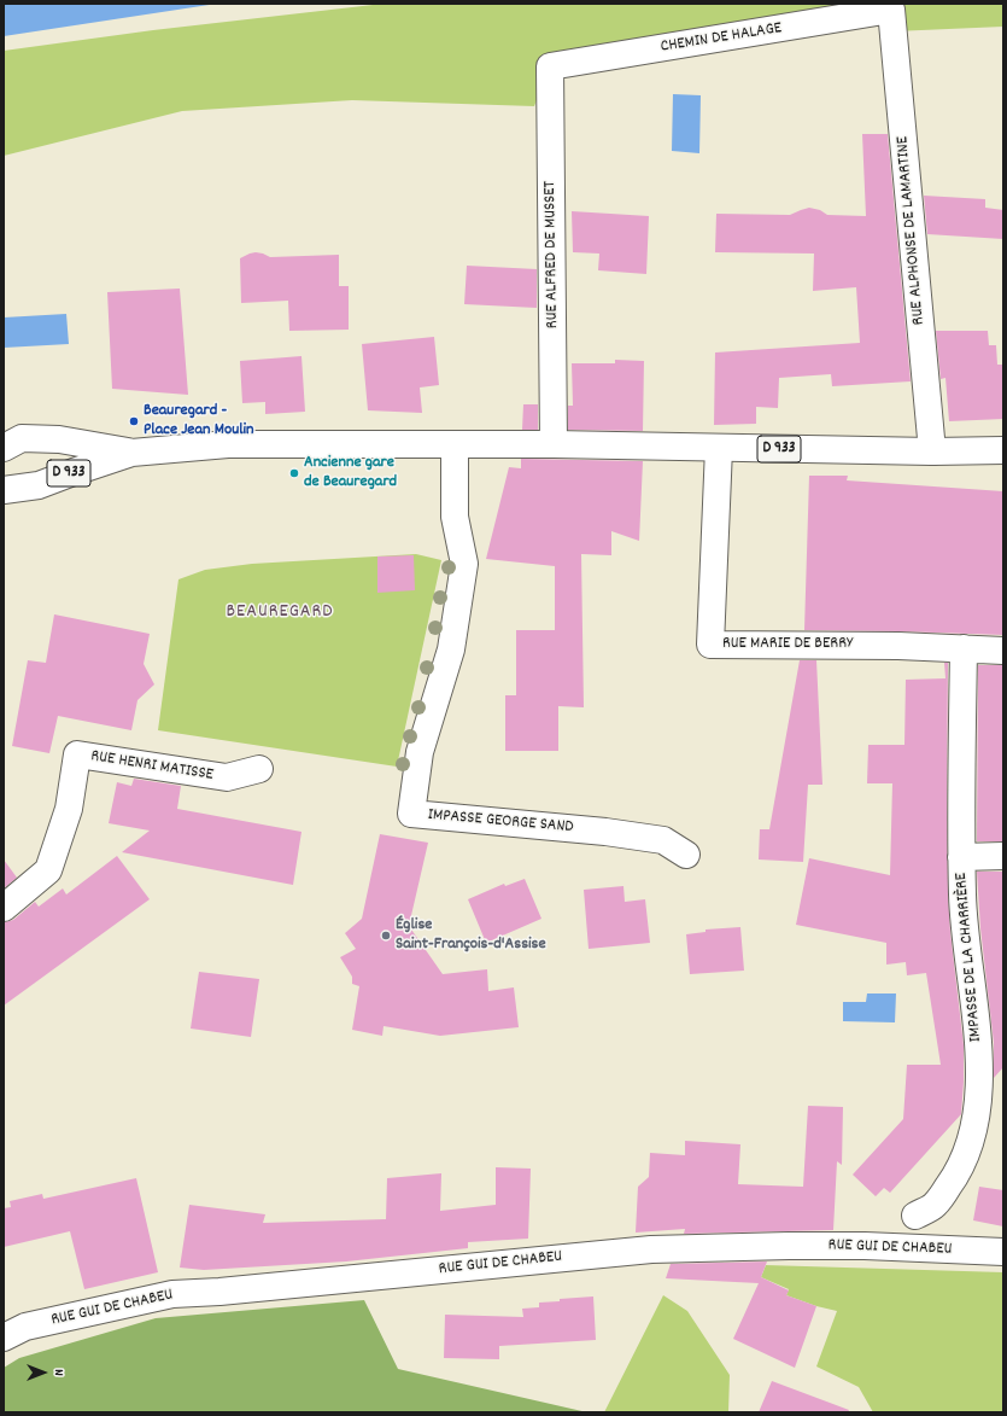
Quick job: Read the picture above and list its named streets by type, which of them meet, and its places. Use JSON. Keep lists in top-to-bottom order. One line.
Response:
{"streets":{"street":["CHEMIN DE HALAGE","RUE ALPHONSE DE LAMARTINE","RUE ALFRED DE MUSSET","D 933","RUE MARIE DE BERRY","RUE HENRI MATISSE","IMPASSE GEORGE SAND","IMPASSE DE LA CHARRIÈRE","RUE GUI DE CHABEU"]},"crossings":[["CHEMIN DE HALAGE","RUE ALPHONSE DE LAMARTINE"],["CHEMIN DE HALAGE","RUE ALFRED DE MUSSET"],["RUE ALPHONSE DE LAMARTINE","D 933"],["RUE ALFRED DE MUSSET","D 933"],["D 933","RUE MARIE DE BERRY"],["D 933","IMPASSE GEORGE SAND"],["RUE MARIE DE BERRY","IMPASSE DE LA CHARRIÈRE"]],"districts":["BEAUREGARD"],"places":["Beauregard - Place Jean Moulin","Ancienne gare de Beauregard","Église Saint-François-d'Assise"],"north":"right"}
